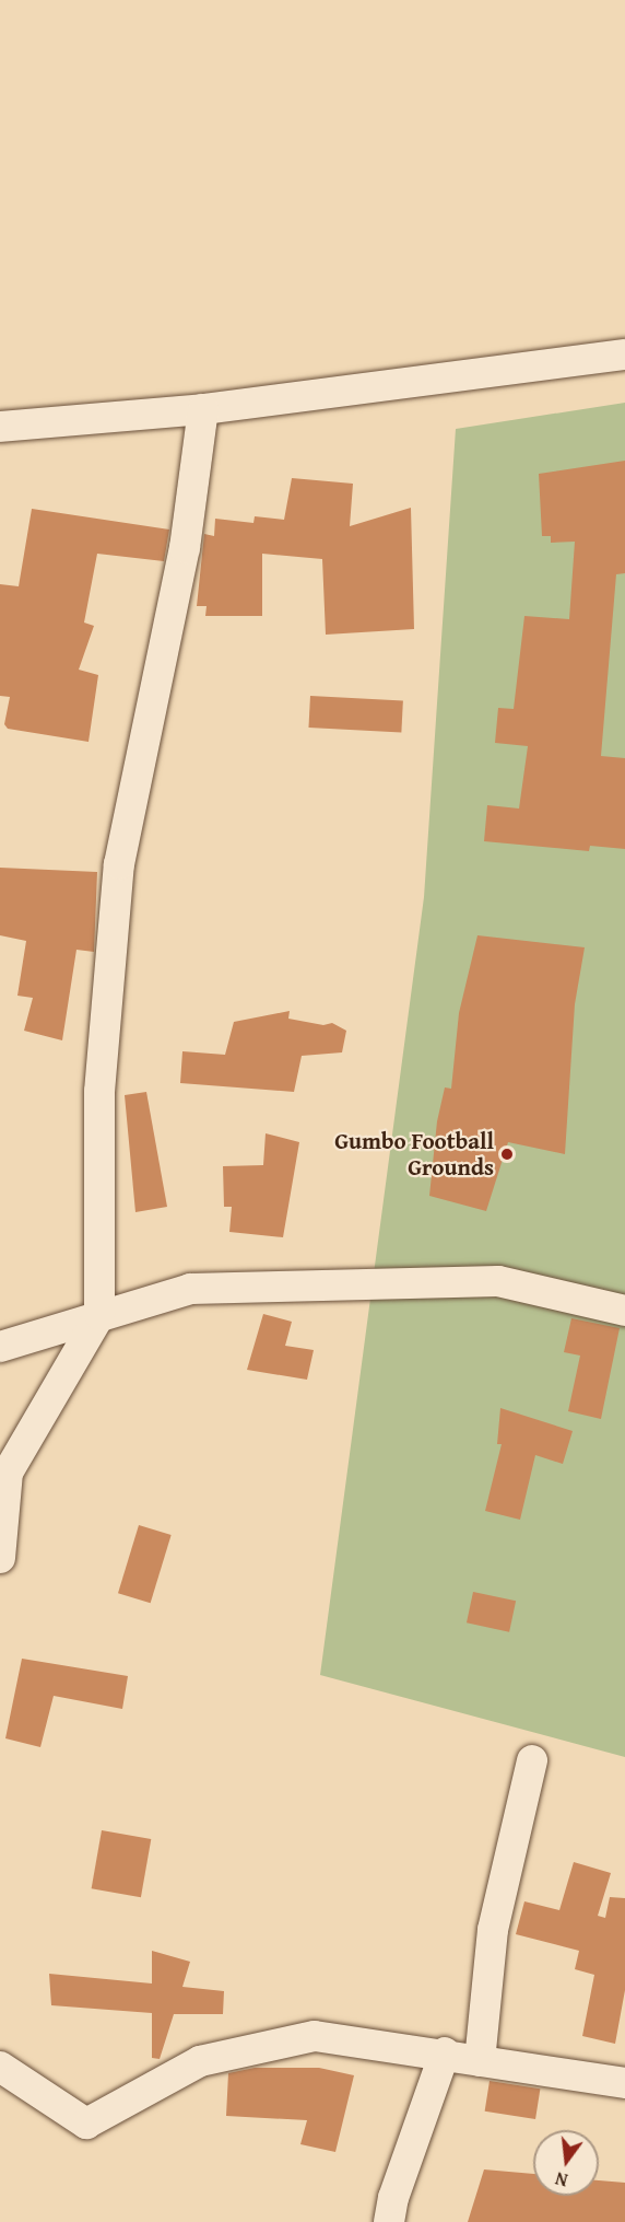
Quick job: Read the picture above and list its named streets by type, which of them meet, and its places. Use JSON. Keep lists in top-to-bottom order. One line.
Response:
{"places":["Gumbo Football Grounds"],"north":"bottom"}
